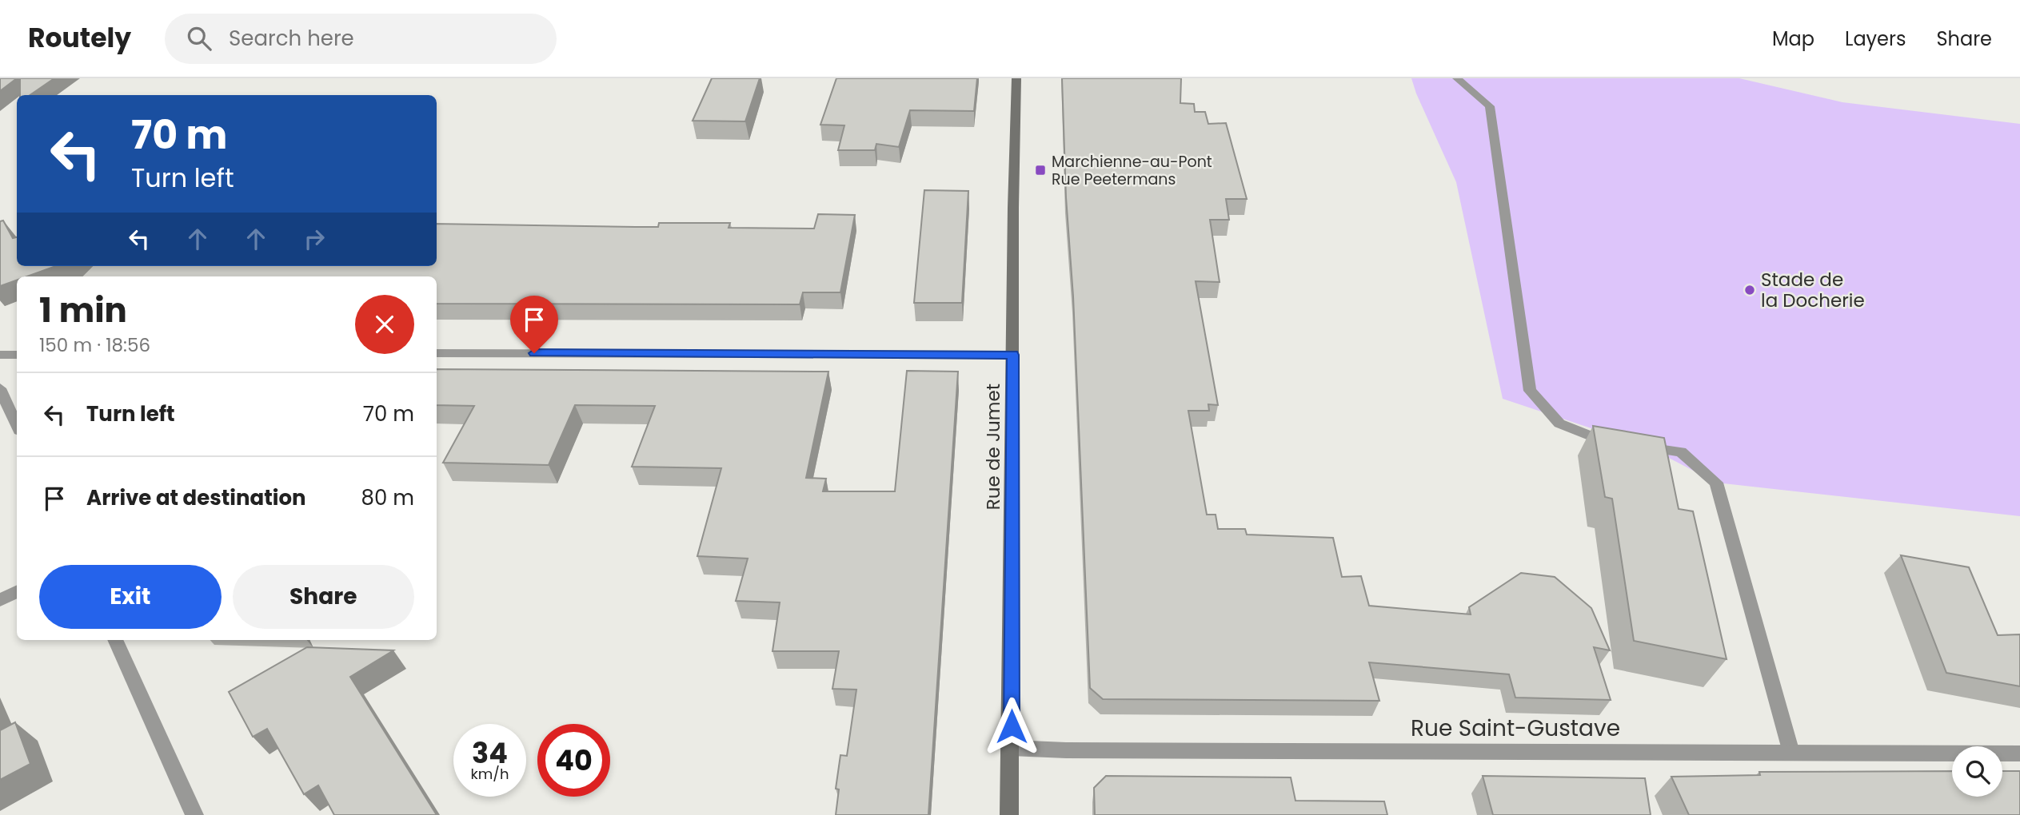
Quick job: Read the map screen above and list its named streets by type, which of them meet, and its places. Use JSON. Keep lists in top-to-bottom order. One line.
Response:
{"streets":{"street":["Rue de Jumet","Rue Saint-Gustave"]},"crossings":[["Rue de Jumet","Rue Saint-Gustave"]],"places":{"transit":["Marchienne-au-Pont Rue Peetermans"],"other":["Stade de la Docherie"]},"page":{"header":"Routely","search":"Search here","nav":["Map","Layers","Share"],"turn":["70 m","Turn left"],"heading":["1 min","150 m · 18:56"],"list":[{"name":"Turn left","value":"70 m"},{"name":"Arrive at destination","value":"80 m"}],"buttons":["Exit","Share"],"speed":"34 km/h","limit":"40"}}
